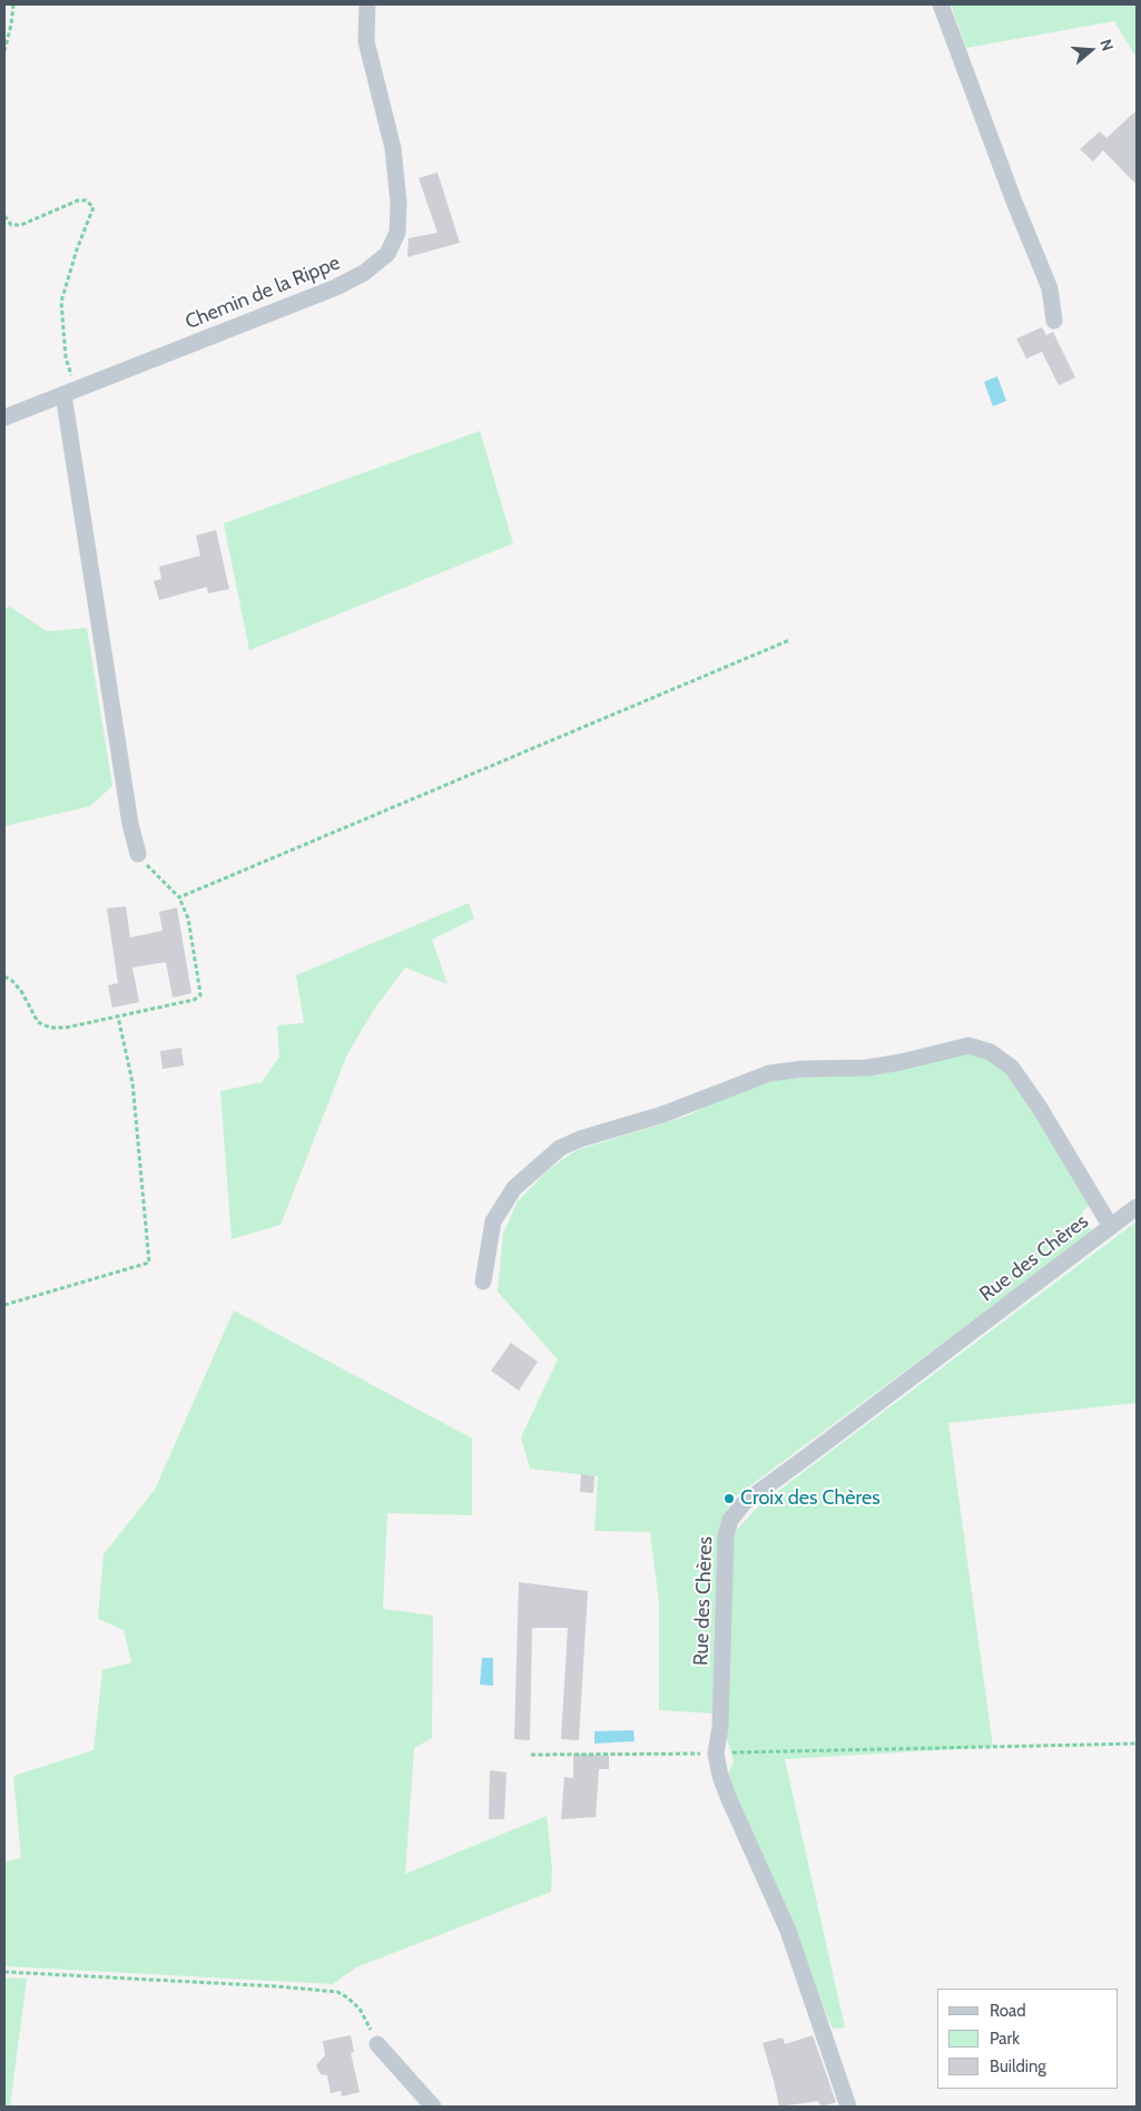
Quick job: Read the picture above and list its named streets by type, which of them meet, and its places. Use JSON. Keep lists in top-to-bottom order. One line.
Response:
{"streets":{"street":["Chemin de la Rippe","Rue des Chères"]},"places":["Croix des Chères"],"legend":["Road","Park","Building"],"north":"right"}
